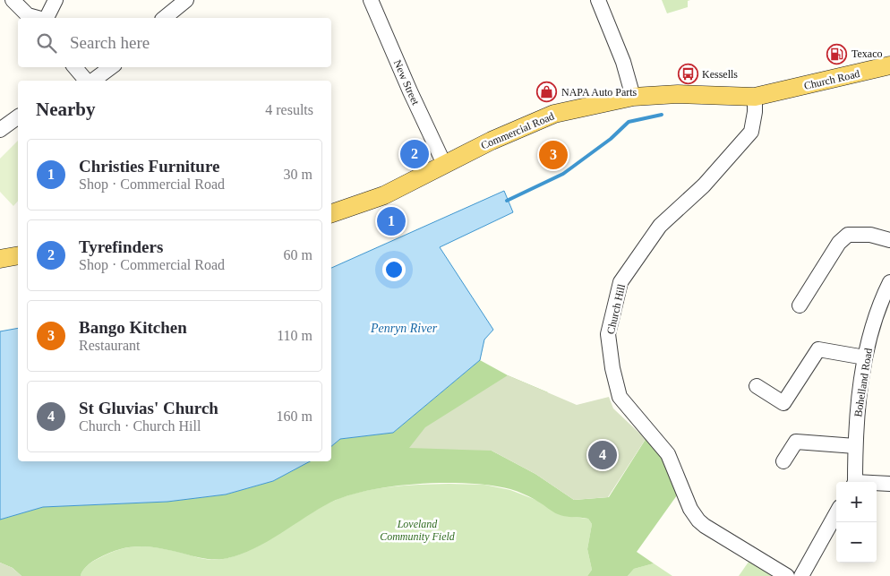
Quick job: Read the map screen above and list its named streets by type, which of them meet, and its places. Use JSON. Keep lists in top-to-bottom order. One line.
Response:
{"streets":{"main road":["Church Road","Commercial Road"],"street":["New Street","Church Hill","Bohelland Road"]},"crossings":[["Church Road","Commercial Road"],["New Street","Commercial Road"],["Commercial Road","Church Hill"]],"water":["Penryn River"],"parks":["Loveland Community Field"],"places":{"fuel station":["Texaco"],"bus stop":["Kessells"],"shop":["NAPA Auto Parts"]},"page":{"search":"Search here","heading":["Nearby","4 results"],"pins":["2","3","1","4"],"list":[{"mark":"1","name":"Christies Furniture","note":"Shop · Commercial Road","value":"30 m"},{"mark":"2","name":"Tyrefinders","note":"Shop · Commercial Road","value":"60 m"},{"mark":"3","name":"Bango Kitchen","note":"Restaurant","value":"110 m"},{"mark":"4","name":"St Gluvias' Church","note":"Church · Church Hill","value":"160 m"}],"map_buttons":["+","−"]}}
